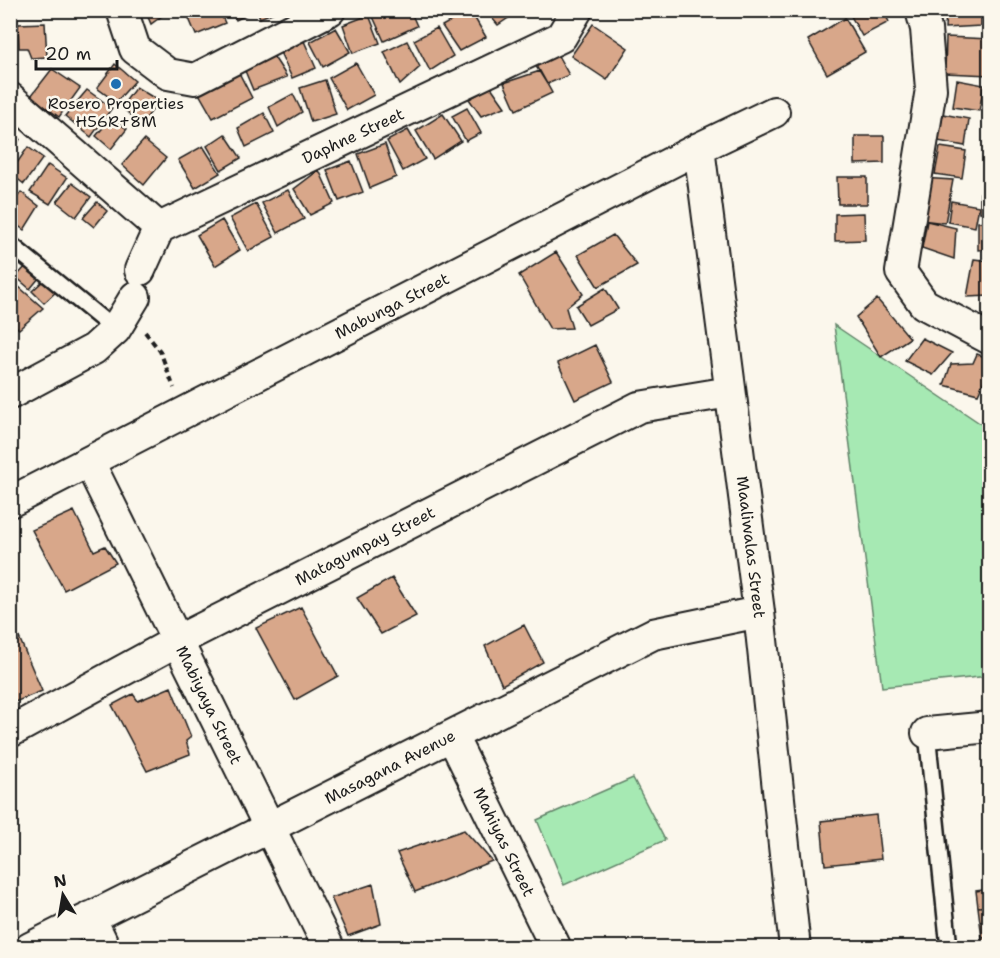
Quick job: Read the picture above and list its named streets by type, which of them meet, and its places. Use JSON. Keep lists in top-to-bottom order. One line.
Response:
{"streets":{"street":["Daphne Street","Mabunga Street","Matagumpay Street","Maaliwalas Street","Mabiyaya Street","Masagana Avenue","Mahiyas Street"]},"crossings":[["Mabunga Street","Maaliwalas Street"],["Mabunga Street","Mabiyaya Street"],["Matagumpay Street","Maaliwalas Street"],["Matagumpay Street","Mabiyaya Street"],["Maaliwalas Street","Masagana Avenue"],["Mabiyaya Street","Masagana Avenue"],["Masagana Avenue","Mahiyas Street"]],"places":["Rosero Properties H56R+8M"],"scale_bar":"20 m","north":"top"}
